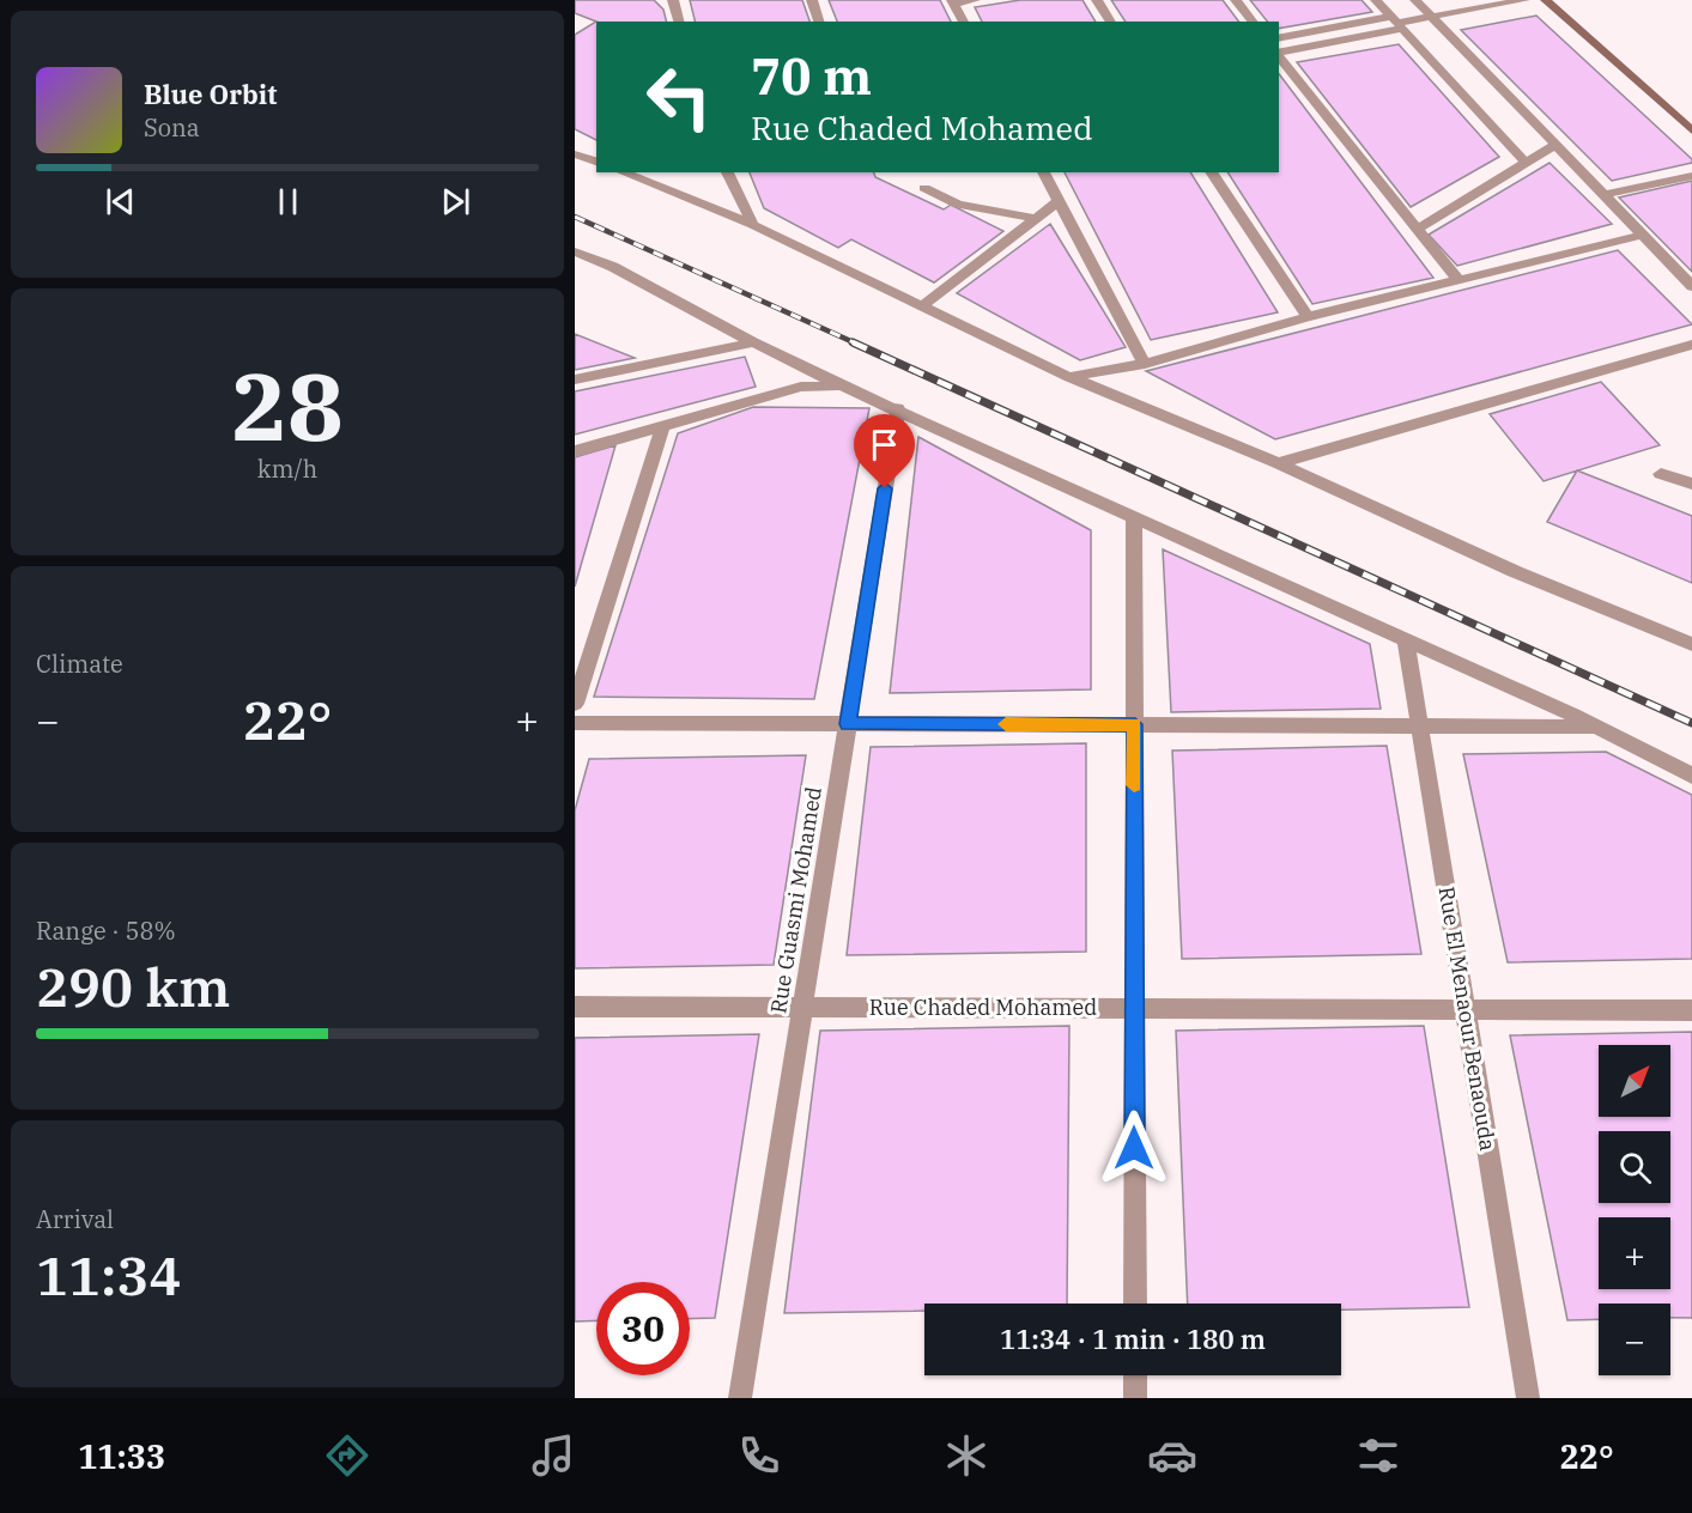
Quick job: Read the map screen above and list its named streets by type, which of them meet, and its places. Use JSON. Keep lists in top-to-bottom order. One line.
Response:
{"streets":{"street":["Rue Guasmi Mohamed","Rue Chaded Mohamed","Rue El Menaour Benaouda"]},"crossings":[["Rue Guasmi Mohamed","Rue Chaded Mohamed"],["Rue Chaded Mohamed","Rue El Menaour Benaouda"]],"north":"top right","page":{"turn":["70 m","Rue Chaded Mohamed"],"song":["Blue Orbit","Sona"],"tile":[["28","km/h"],"Climate",["Range · 58%","290 km"],["Arrival","11:34"]],"heat":["−","22°","+"],"map_buttons":["+","−"],"limit":"30","trip":"11:34 · 1 min · 180 m","tabs":["11:33","22°"]}}
